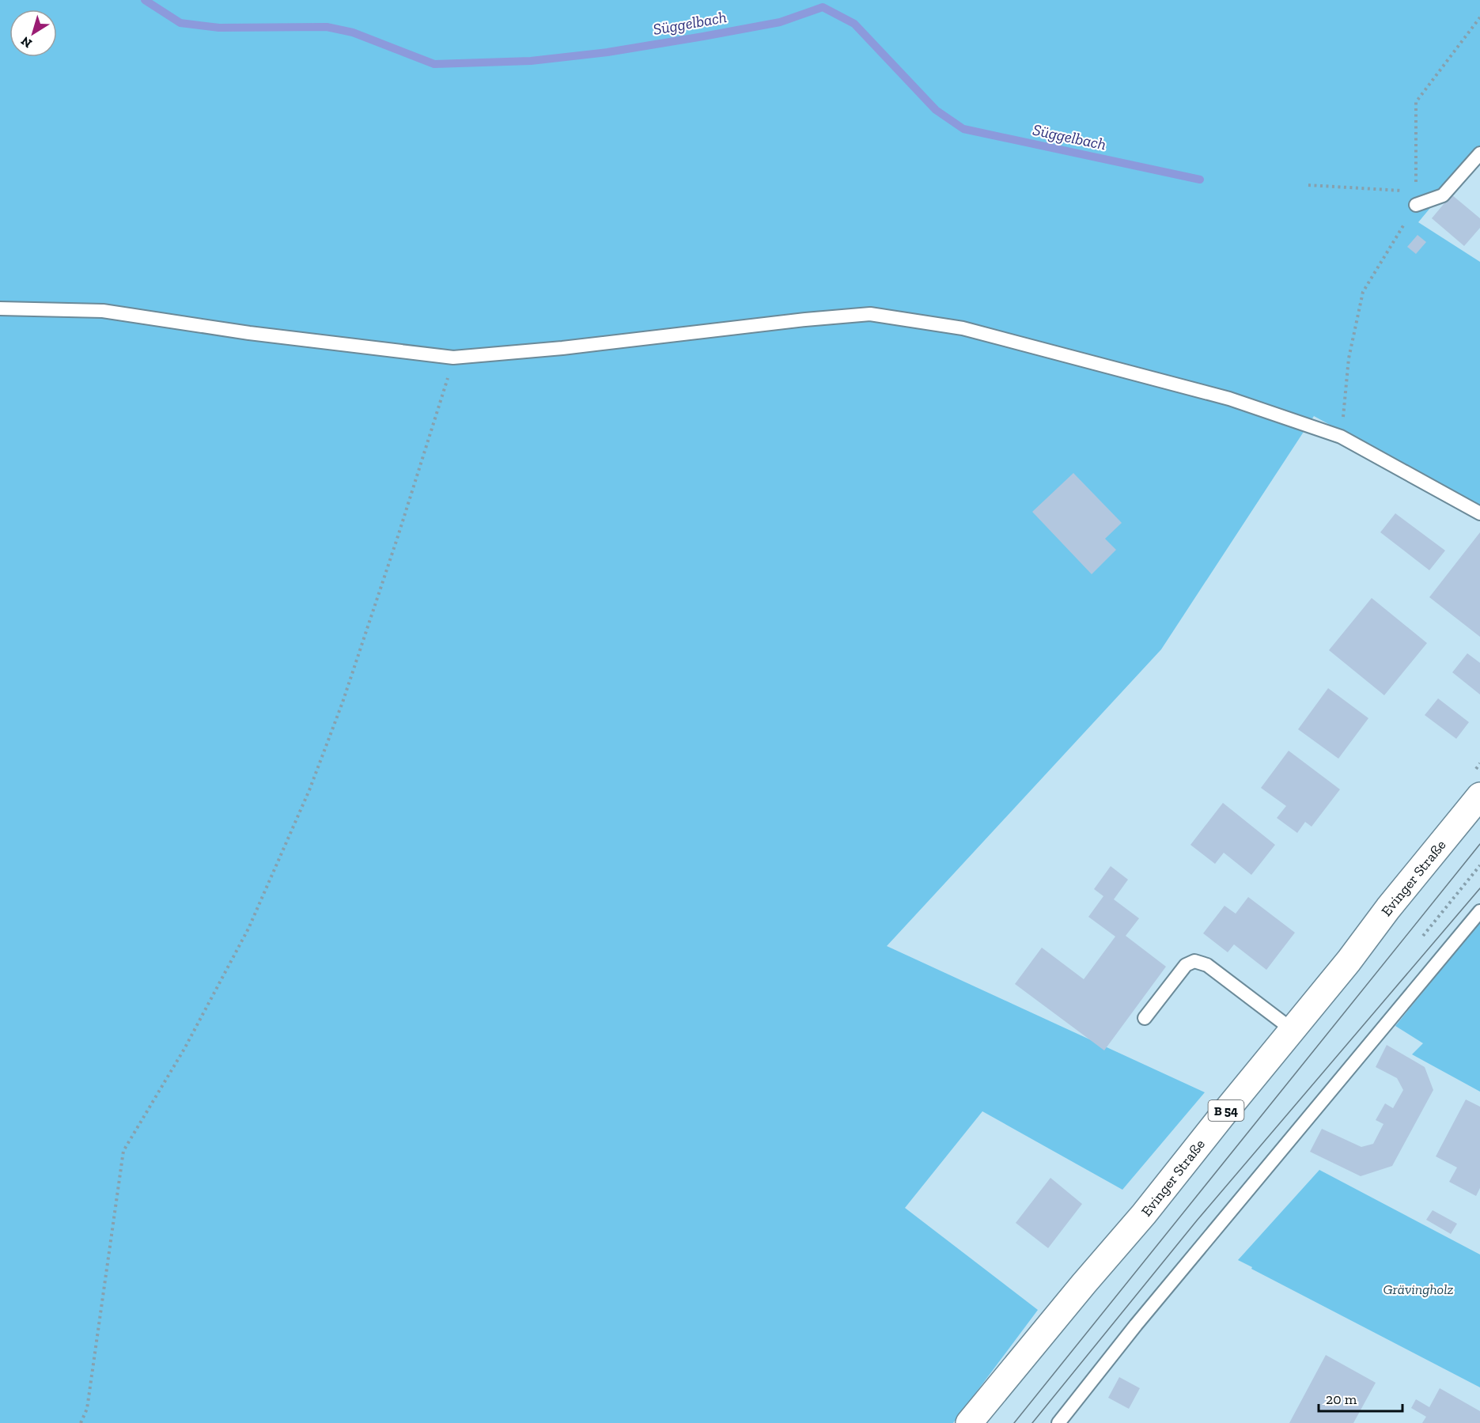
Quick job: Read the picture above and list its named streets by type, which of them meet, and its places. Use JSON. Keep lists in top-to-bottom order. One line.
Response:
{"streets":{"main road":["Evinger Straße","B 54"]},"water":["Süggelbach"],"parks":["Grävingholz"],"scale_bar":"20 m","north":"bottom left"}
